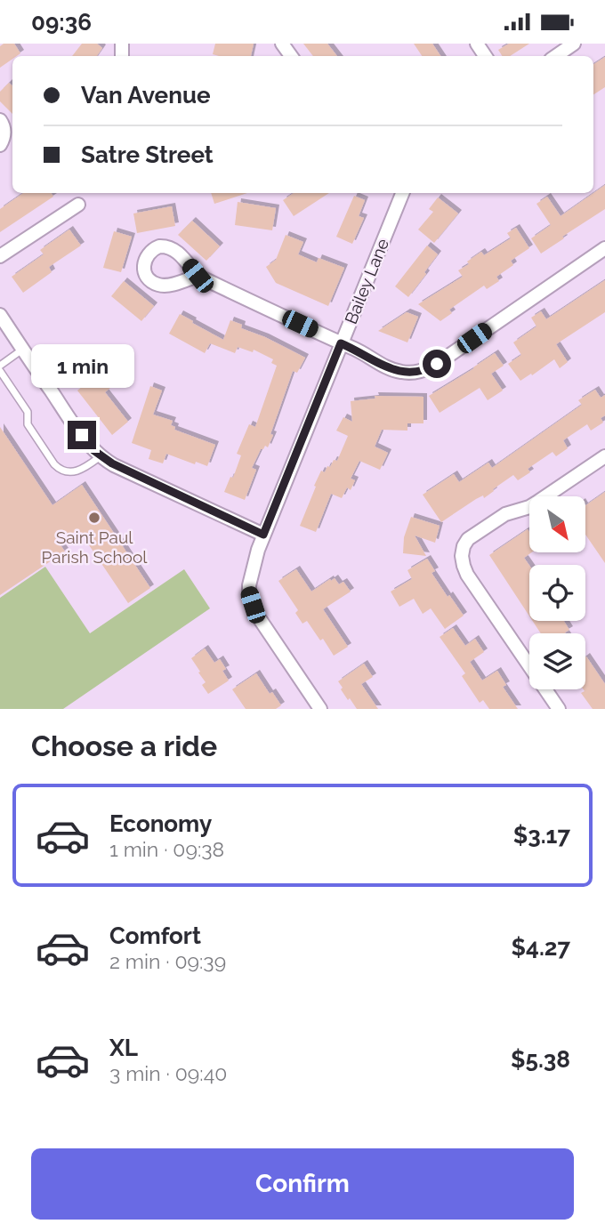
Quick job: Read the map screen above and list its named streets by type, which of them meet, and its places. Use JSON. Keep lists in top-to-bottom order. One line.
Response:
{"streets":{"street":["Bailey Lane"]},"places":["Saint Paul Parish School"],"north":"bottom right","page":{"status":"09:36","banner":["Van Avenue","Satre Street"],"bubble":"1 min","heading":"Choose a ride","list":[{"name":"Economy","note":"1 min · 09:38","value":"$3.17"},{"name":"Comfort","note":"2 min · 09:39","value":"$4.27"},{"name":"XL","note":"3 min · 09:40","value":"$5.38"}],"buttons":"Confirm"}}
